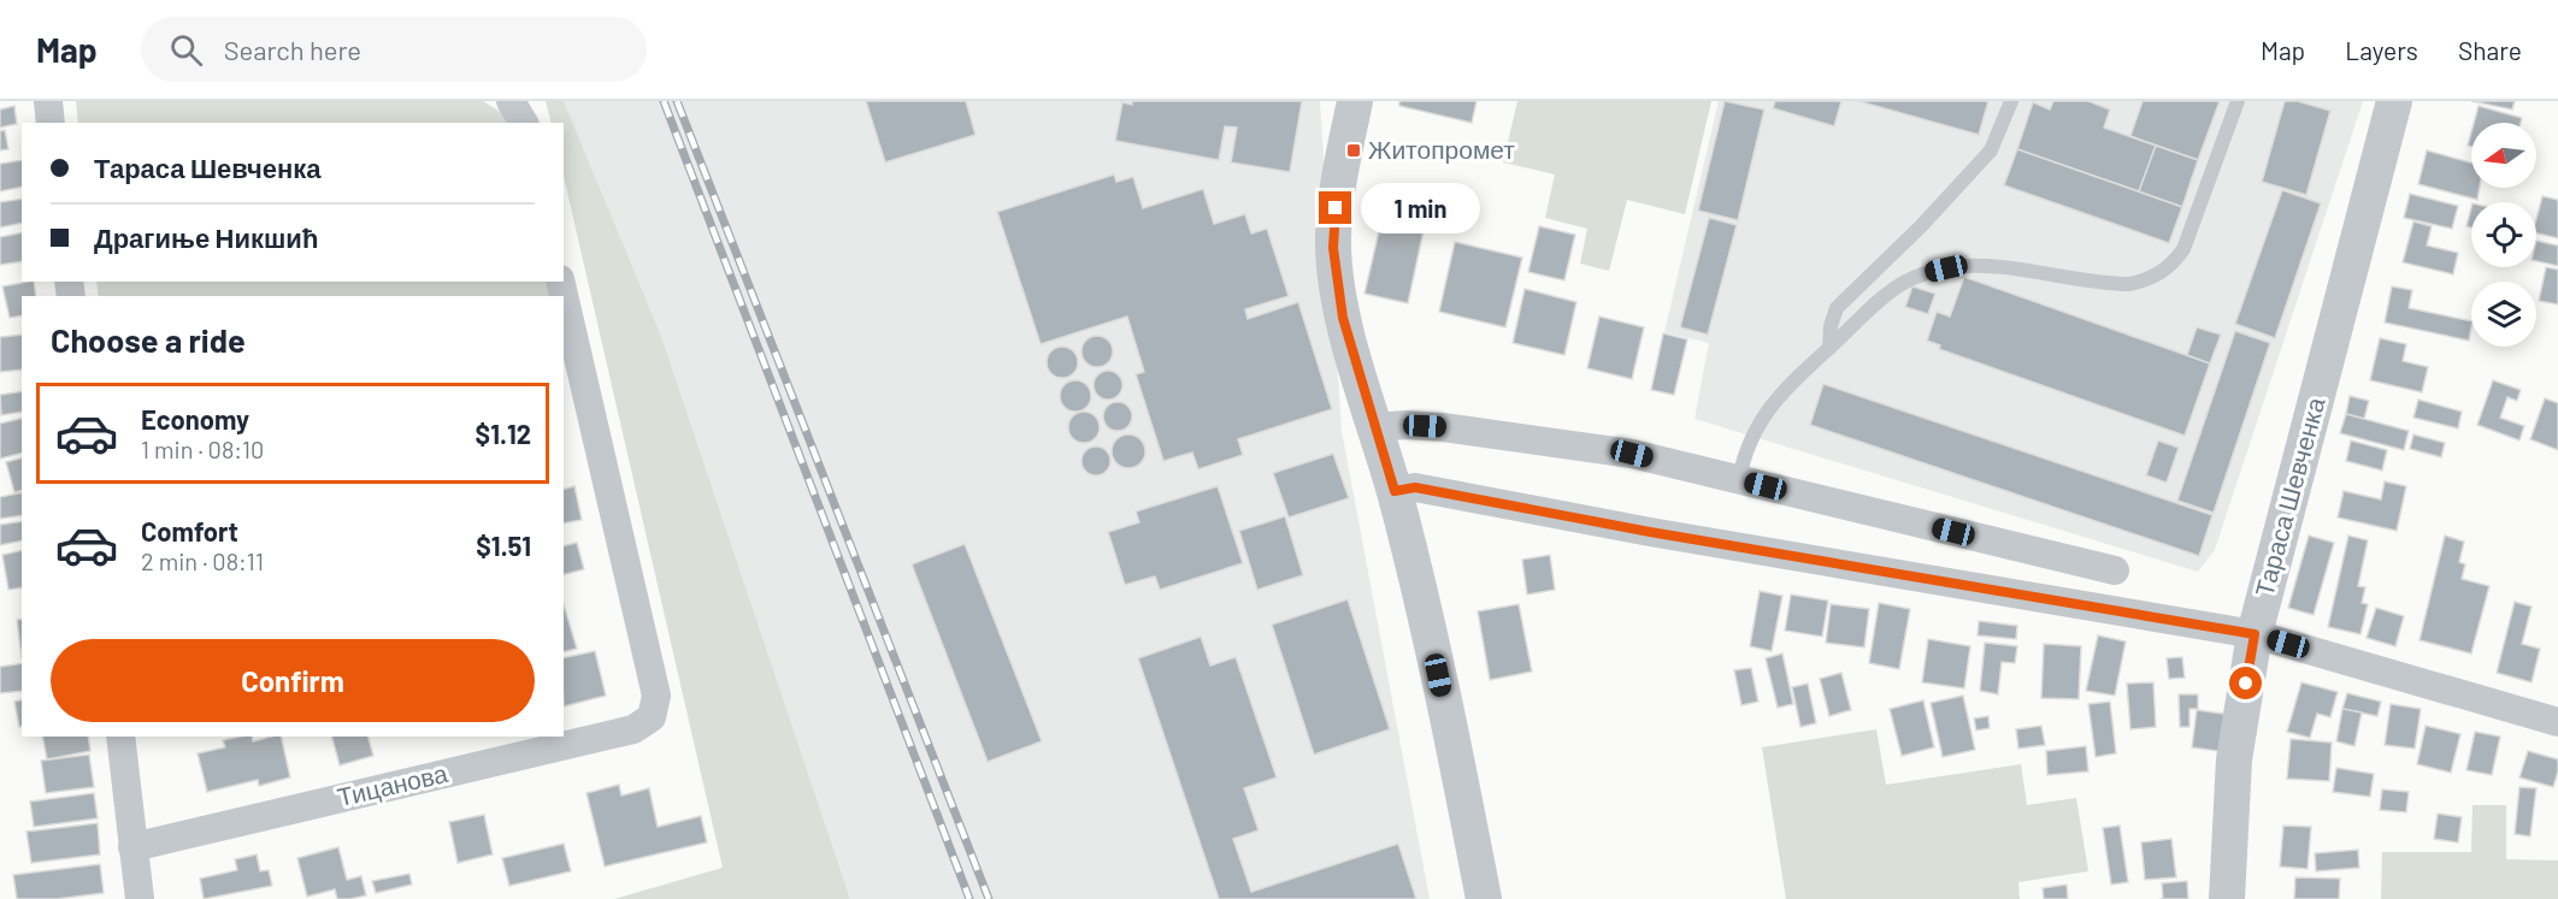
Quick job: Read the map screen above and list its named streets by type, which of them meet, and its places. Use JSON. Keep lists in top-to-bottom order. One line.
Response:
{"streets":{"street":["Тараса Шевченка","Тицанова"]},"places":{"transit":["Житопромет"]},"north":"left","page":{"header":"Map","search":"Search here","nav":["Map","Layers","Share"],"banner":["Тараса Шевченка","Драгиње Никшић"],"bubble":"1 min","heading":"Choose a ride","list":[{"name":"Economy","note":"1 min · 08:10","value":"$1.12"},{"name":"Comfort","note":"2 min · 08:11","value":"$1.51"}],"buttons":"Confirm"}}
